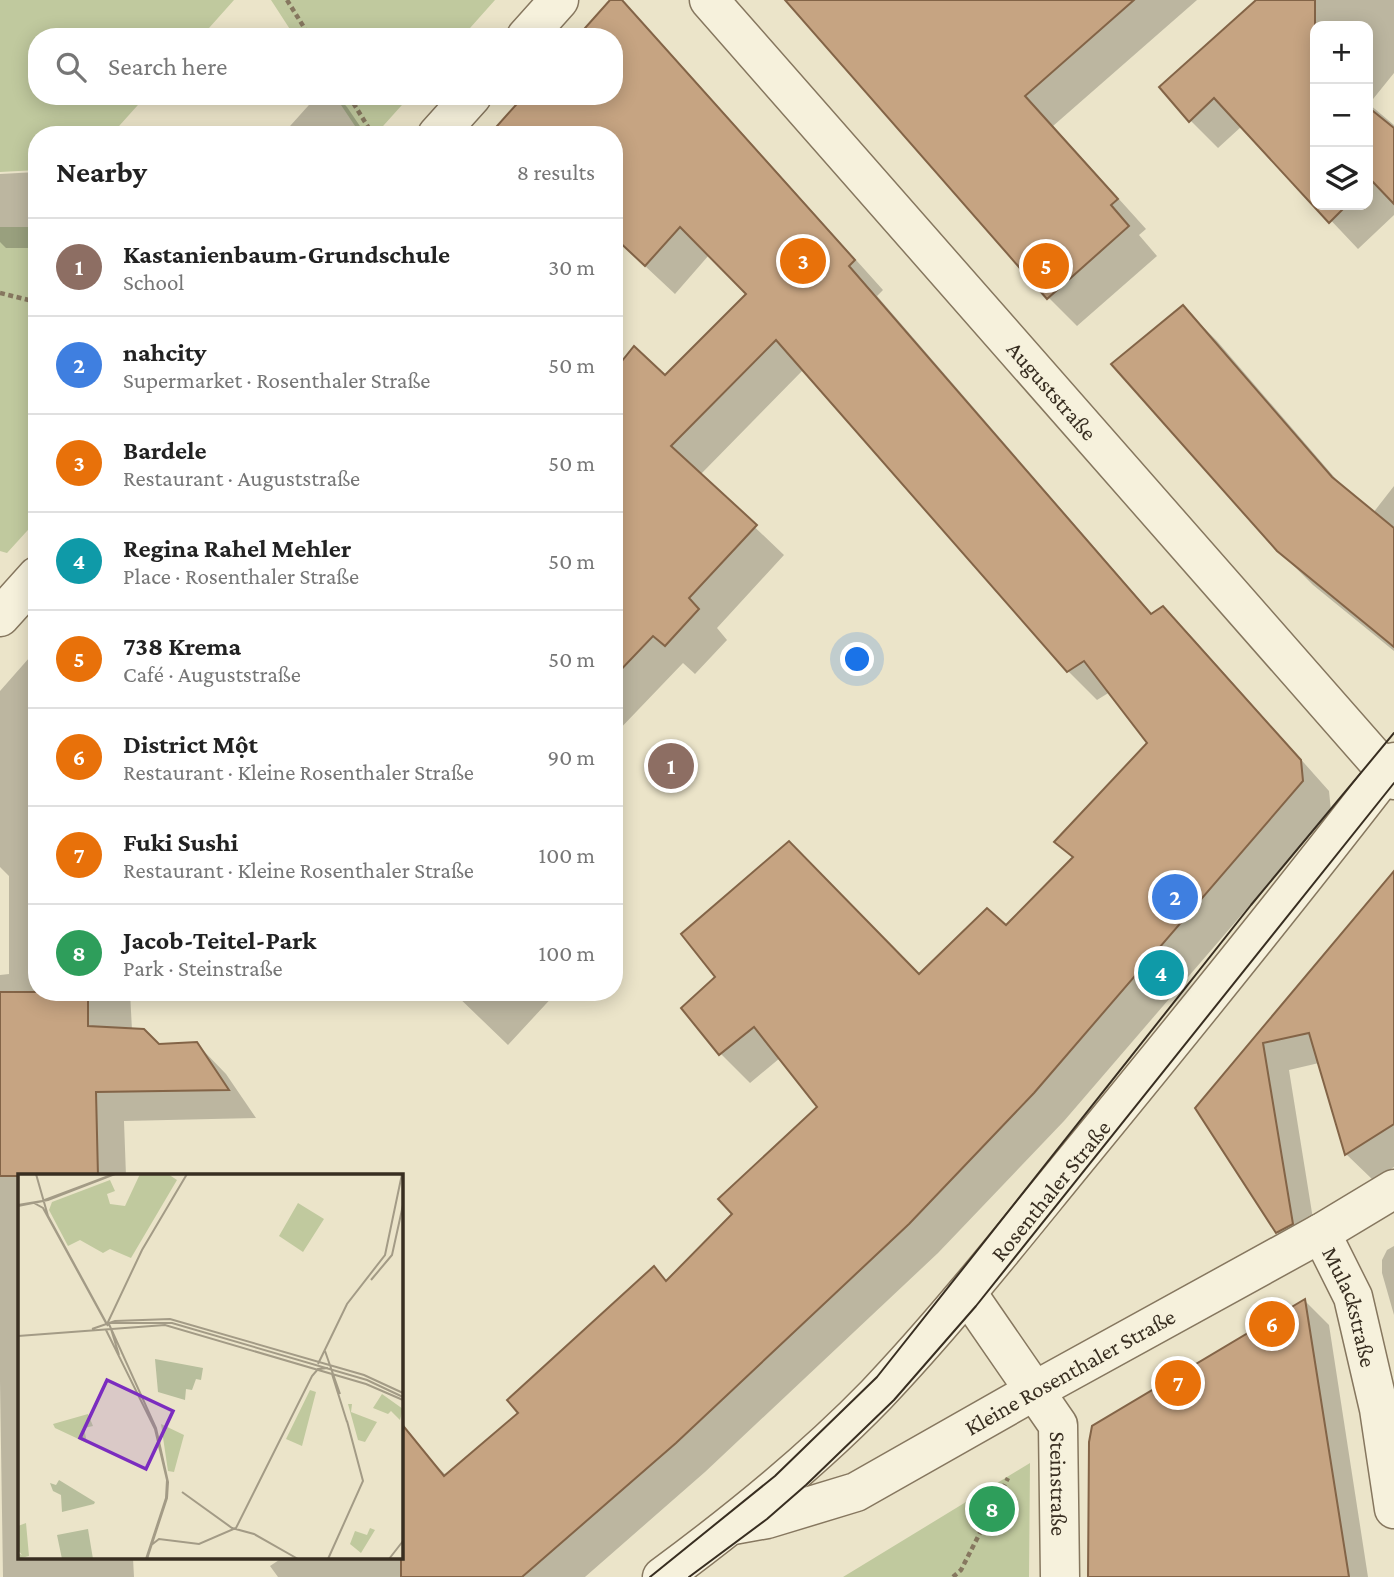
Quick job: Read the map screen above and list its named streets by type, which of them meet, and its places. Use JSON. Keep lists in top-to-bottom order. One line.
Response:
{"streets":{"street":["Auguststraße","Rosenthaler Straße","Mulackstraße","Kleine Rosenthaler Straße","Steinstraße"]},"crossings":[["Auguststraße","Rosenthaler Straße"],["Rosenthaler Straße","Kleine Rosenthaler Straße"],["Rosenthaler Straße","Steinstraße"],["Mulackstraße","Kleine Rosenthaler Straße"],["Kleine Rosenthaler Straße","Steinstraße"]],"page":{"map_buttons":["+","−"],"search":"Search here","heading":["Nearby","8 results"],"list":[{"mark":"1","name":"Kastanienbaum-Grundschule","note":"School","value":"30 m"},{"mark":"2","name":"nahcity","note":"Supermarket · Rosenthaler Straße","value":"50 m"},{"mark":"3","name":"Bardele","note":"Restaurant · Auguststraße","value":"50 m"},{"mark":"4","name":"Regina Rahel Mehler","note":"Place · Rosenthaler Straße","value":"50 m"},{"mark":"5","name":"738 Krema","note":"Café · Auguststraße","value":"50 m"},{"mark":"6","name":"District Một","note":"Restaurant · Kleine Rosenthaler Straße","value":"90 m"},{"mark":"7","name":"Fuki Sushi","note":"Restaurant · Kleine Rosenthaler Straße","value":"100 m"},{"mark":"8","name":"Jacob-Teitel-Park","note":"Park · Steinstraße","value":"100 m"}],"pins":["3","5","1","2","4","6","7","8"]}}
